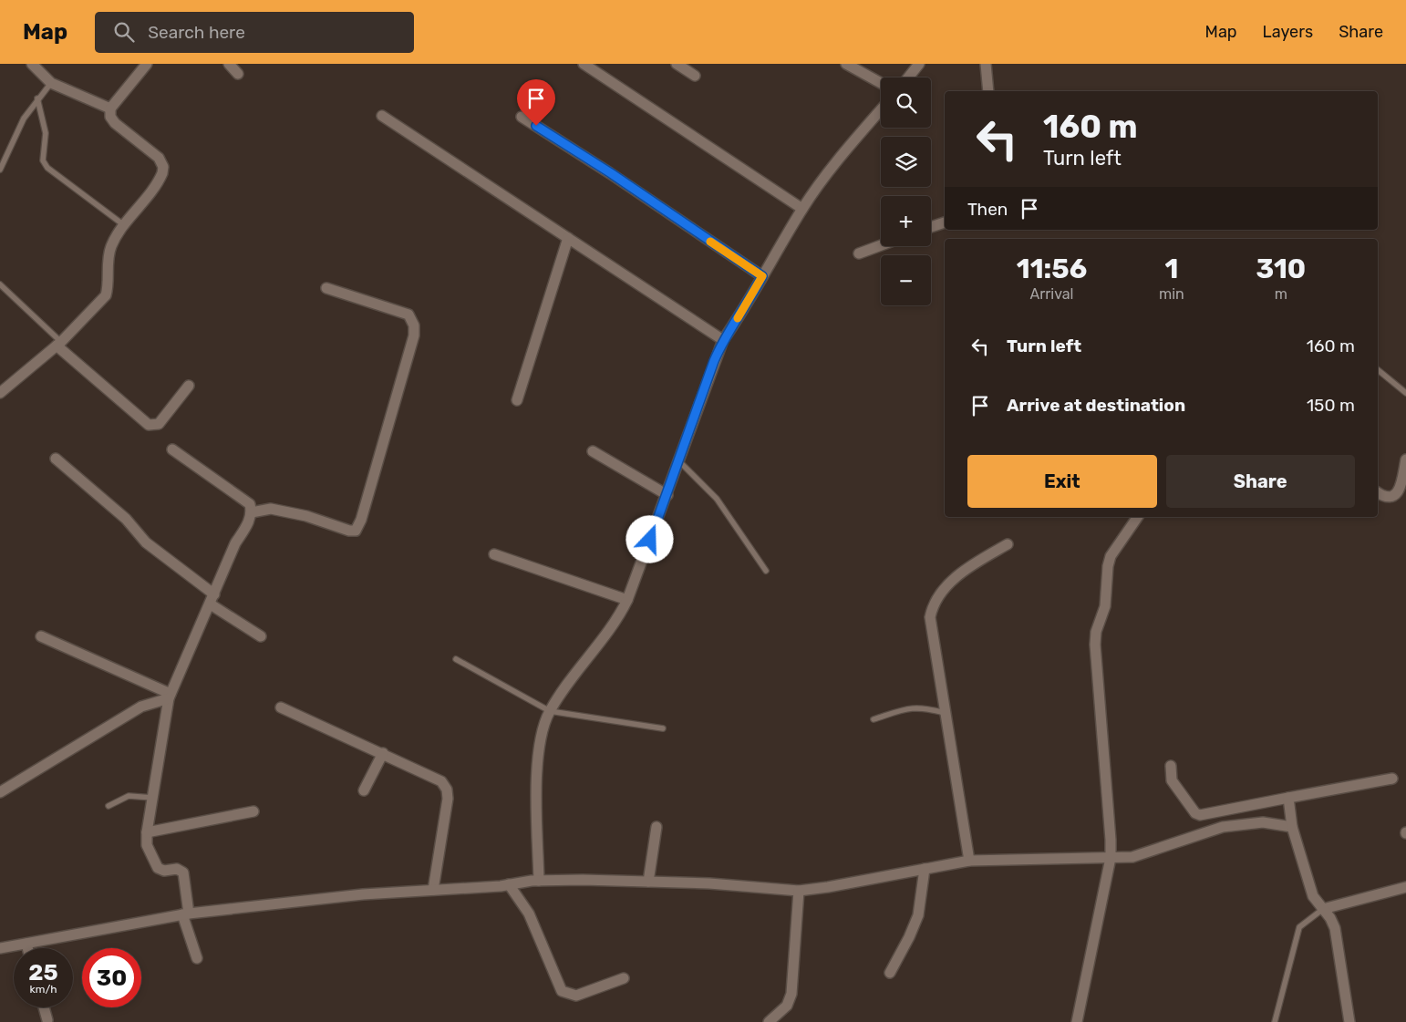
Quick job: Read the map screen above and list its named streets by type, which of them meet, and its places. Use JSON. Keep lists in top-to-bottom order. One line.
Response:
{"page":{"header":"Map","search":"Search here","nav":["Map","Layers","Share"],"map_buttons":["+","−"],"turn":["160 m","Turn left"],"then":"Then","eta":["11:56","Arrival","1","min","310","m"],"list":[{"name":"Turn left","value":"160 m"},{"name":"Arrive at destination","value":"150 m"}],"buttons":["Exit","Share"],"speed":"25 km/h","limit":"30"}}
